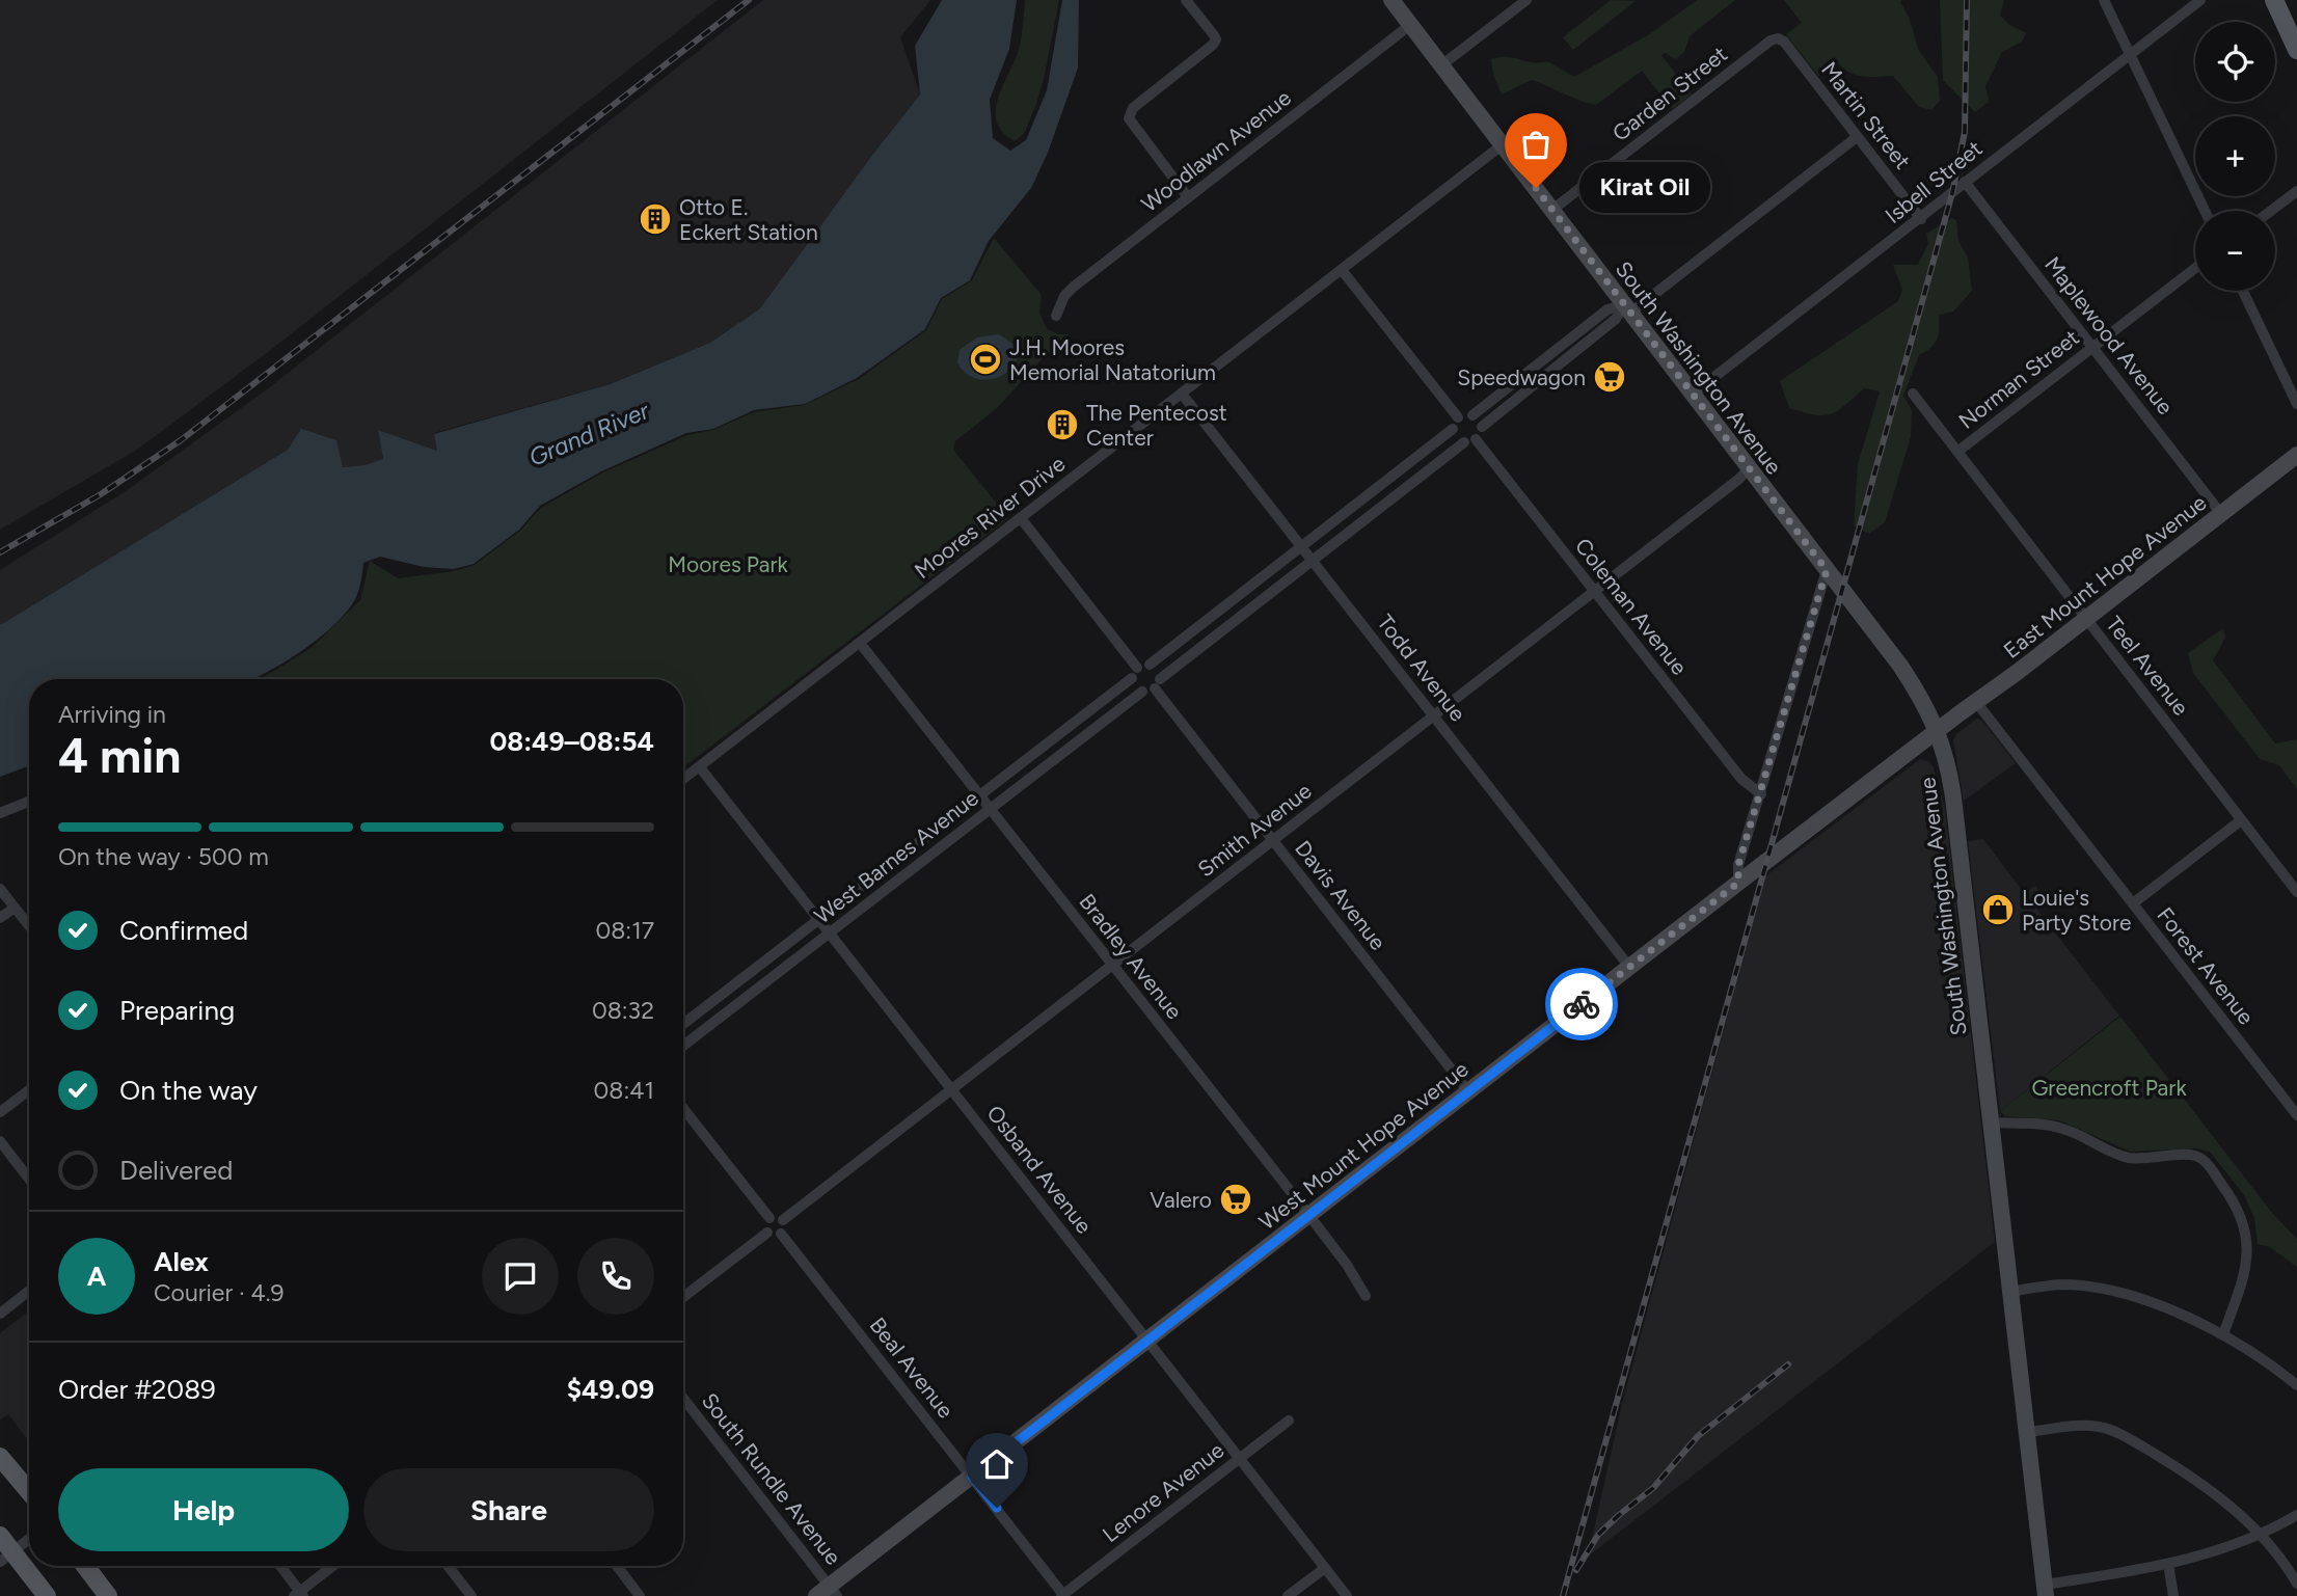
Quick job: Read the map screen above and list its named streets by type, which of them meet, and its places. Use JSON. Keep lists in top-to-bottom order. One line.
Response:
{"streets":{"street":["Garden Street","Martin Street","Woodlawn Avenue","Isbell Street","Maplewood Avenue","South Washington Avenue","Norman Street","Moores River Drive","East Mount Hope Avenue","Coleman Avenue","Teel Avenue","Todd Avenue","Smith Avenue","West Barnes Avenue","Davis Avenue","Bradley Avenue","Forest Avenue","West Mount Hope Avenue","Osband Avenue","Beal Avenue","South Rundle Avenue","Lenore Avenue"]},"crossings":[["Garden Street","Martin Street"],["Garden Street","South Washington Avenue"],["Martin Street","Isbell Street"],["Woodlawn Avenue","South Washington Avenue"],["Isbell Street","Maplewood Avenue"],["Isbell Street","South Washington Avenue"],["Maplewood Avenue","Norman Street"],["Maplewood Avenue","East Mount Hope Avenue"],["South Washington Avenue","Moores River Drive"],["South Washington Avenue","East Mount Hope Avenue"],["South Washington Avenue","Smith Avenue"],["South Washington Avenue","West Mount Hope Avenue"],["Norman Street","Teel Avenue"],["Moores River Drive","Todd Avenue"],["Moores River Drive","Bradley Avenue"],["Moores River Drive","Osband Avenue"],["East Mount Hope Avenue","Teel Avenue"],["East Mount Hope Avenue","Forest Avenue"],["East Mount Hope Avenue","West Mount Hope Avenue"],["Coleman Avenue","Smith Avenue"],["Todd Avenue","Smith Avenue"],["Todd Avenue","West Mount Hope Avenue"],["Smith Avenue","Davis Avenue"],["Smith Avenue","Bradley Avenue"],["Smith Avenue","Osband Avenue"],["Smith Avenue","Beal Avenue"],["West Barnes Avenue","Davis Avenue"],["West Barnes Avenue","Bradley Avenue"],["West Barnes Avenue","Osband Avenue"],["Davis Avenue","West Mount Hope Avenue"],["Bradley Avenue","West Mount Hope Avenue"],["West Mount Hope Avenue","Osband Avenue"],["West Mount Hope Avenue","Beal Avenue"],["West Mount Hope Avenue","South Rundle Avenue"],["Osband Avenue","Lenore Avenue"],["Beal Avenue","Lenore Avenue"]],"water":["Grand River"],"parks":["Moores Park","Greencroft Park"],"places":{"other":["Kirat Oil"],"building":["Otto E. Eckert Station","The Pentecost Center"],"sports":["J.H. Moores Memorial Natatorium"],"supermarket":["Speedwagon","Valero"],"shop":["Louie's Party Store"]},"page":{"map_buttons":["+","−"],"bubble":"Kirat Oil","heading":["4 min","Arriving in","08:49–08:54"],"panel":["Alex","Courier · 4.9","Order #2089","$49.09"],"bar":"On the way · 500 m","list":[["Confirmed","08:17"],["Preparing","08:32"],["On the way","08:41"],"Delivered"],"round":"A","buttons":["Help","Share"]}}
